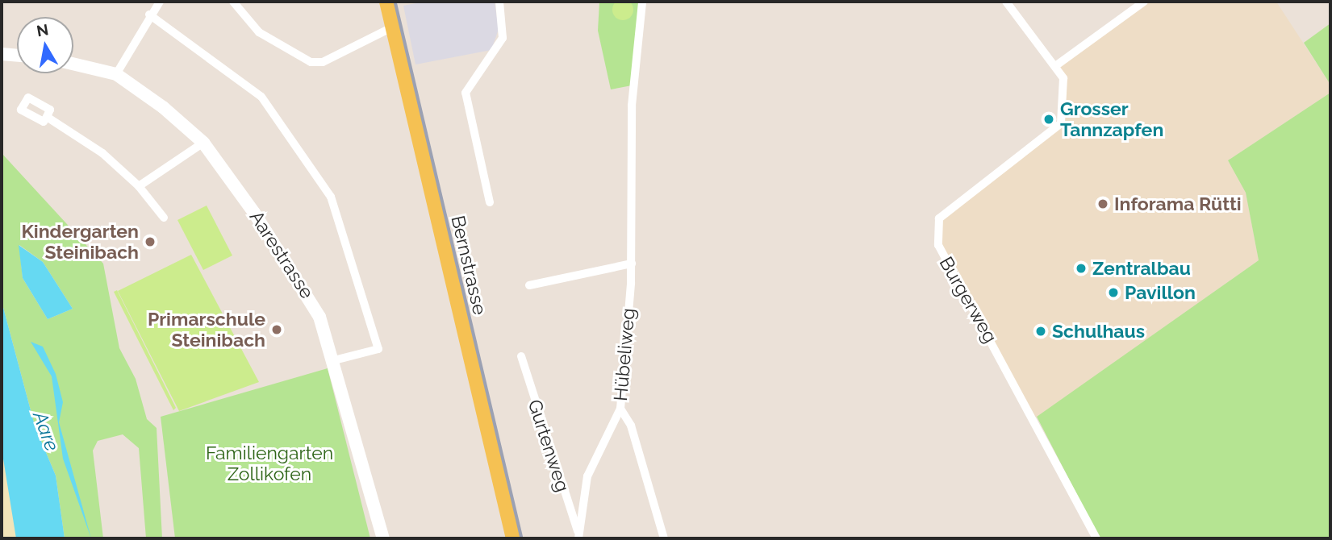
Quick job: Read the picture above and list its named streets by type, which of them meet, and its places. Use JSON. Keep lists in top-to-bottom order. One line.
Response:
{"streets":{"main road":["Bernstrasse"],"street":["Aarestrasse","Burgerweg","Hübeliweg","Gurtenweg"]},"crossings":[["Hübeliweg","Gurtenweg"]],"water":["Aare"],"parks":["Familiengarten Zollikofen"],"places":["Grosser Tannzapfen","Inforama Rütti","Kindergarten Steinibach","Zentralbau","Pavillon","Primarschule Steinibach","Schulhaus"],"north":"top"}
